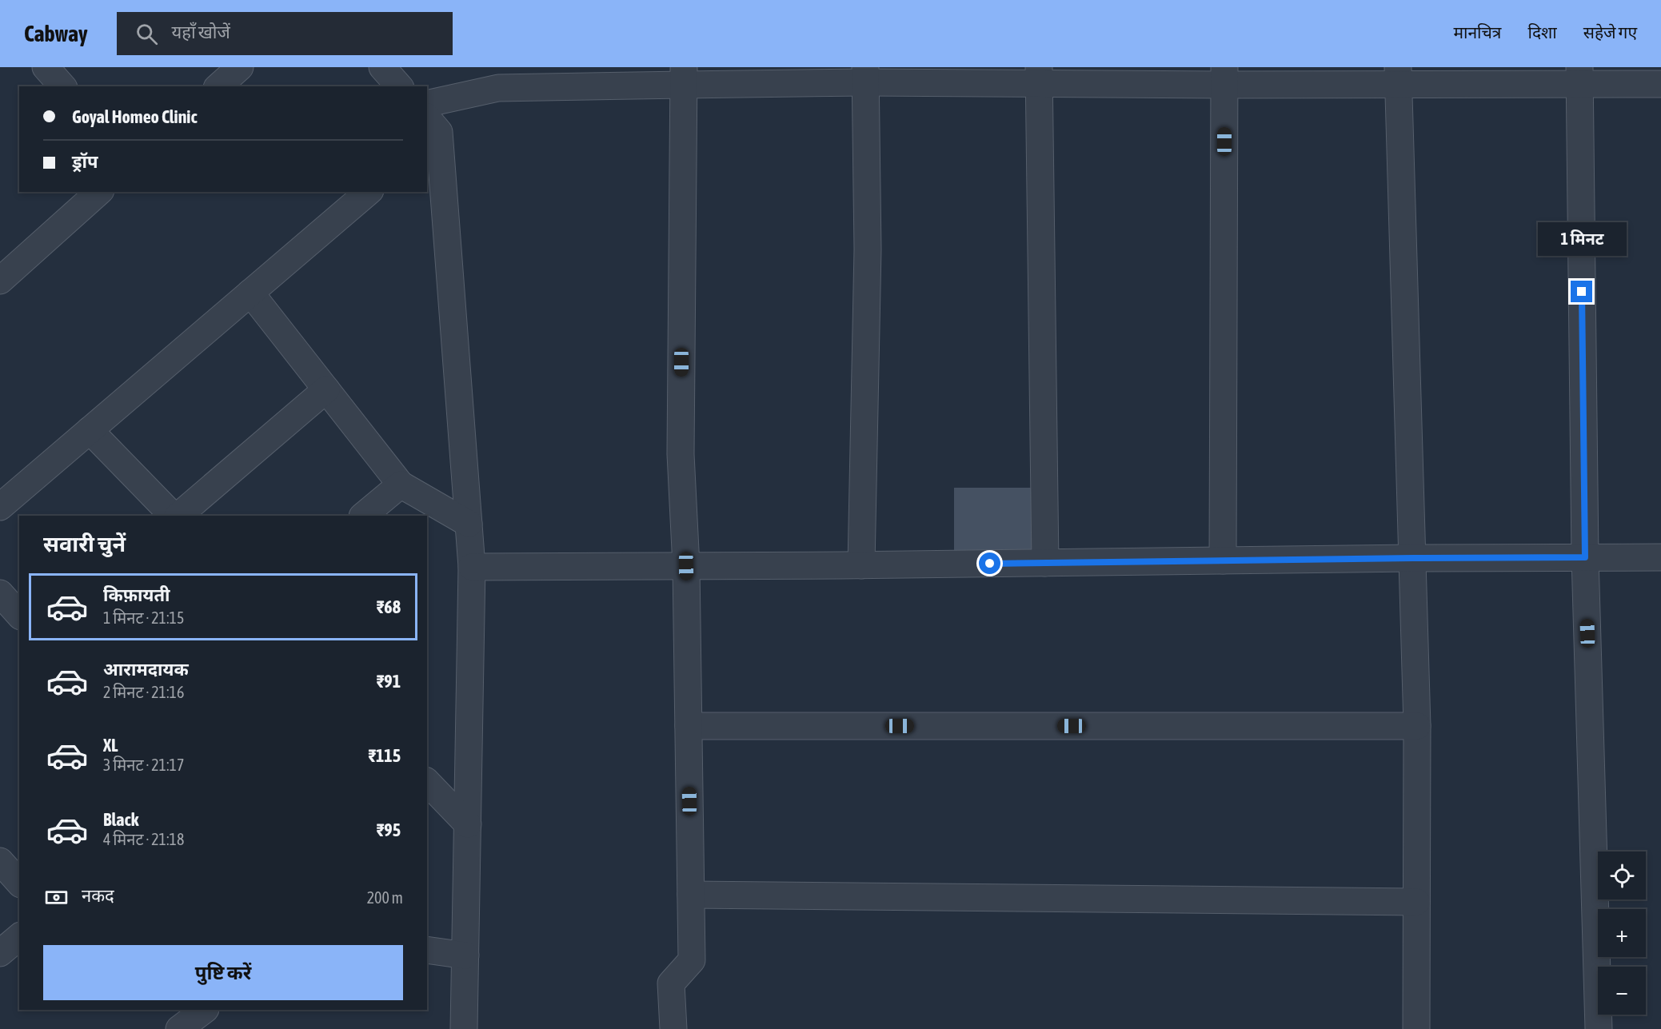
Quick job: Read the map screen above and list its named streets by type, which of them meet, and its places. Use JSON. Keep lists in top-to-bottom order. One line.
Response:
{"page":{"header":"Cabway","search":"यहाँ खोजें","nav":["मानचित्र","दिशा","सहेजे गए"],"banner":["Goyal Homeo Clinic","ड्रॉप"],"bubble":"1 मिनट","heading":"सवारी चुनें","list":[{"name":"किफ़ायती","note":"1 मिनट · 21:15","value":"₹68"},{"name":"आरामदायक","note":"2 मिनट · 21:16","value":"₹91"},{"name":"XL","note":"3 मिनट · 21:17","value":"₹115"},{"name":"Black","note":"4 मिनट · 21:18","value":"₹95"}],"map_buttons":["+","−"],"pay":["नकद","200 m"],"buttons":"पुष्टि करें"}}
